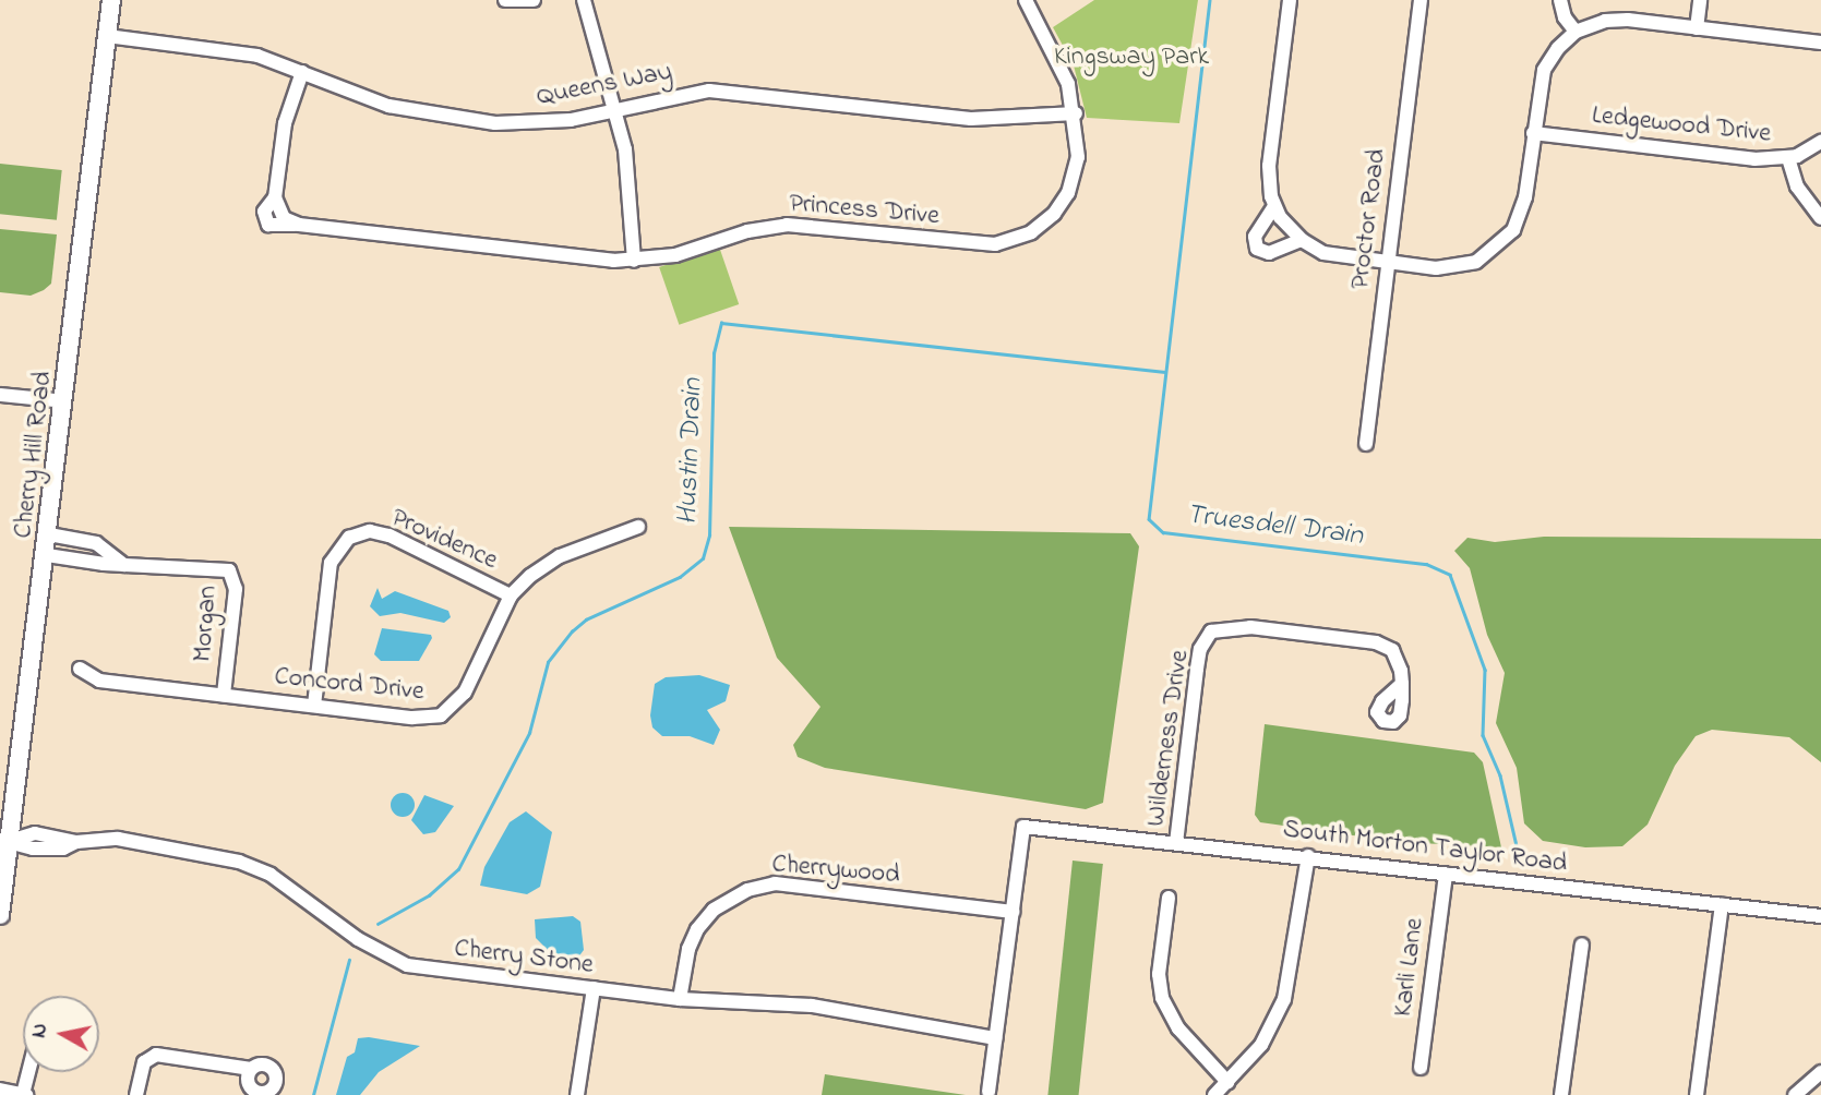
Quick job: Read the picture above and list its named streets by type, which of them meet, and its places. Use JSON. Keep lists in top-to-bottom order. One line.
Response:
{"streets":{"main road":["Cherry Hill Road"],"street":["Queens Way","Ledgewood Drive","Princess Drive","Proctor Road","Providence","Morgan","Concord Drive","Wilderness Drive","South Morton Taylor Road","Cherrywood","Cherry Stone","Karli Lane"]},"crossings":[["Queens Way","Princess Drive"],["Queens Way","Cherry Hill Road"],["Cherry Hill Road","Cherry Stone"],["Providence","Concord Drive"],["Morgan","Concord Drive"],["Wilderness Drive","South Morton Taylor Road"],["South Morton Taylor Road","Cherrywood"],["South Morton Taylor Road","Karli Lane"],["Cherrywood","Cherry Stone"]],"water":["Hustin Drain","Truesdell Drain"],"parks":["Kingsway Park"],"north":"left"}
